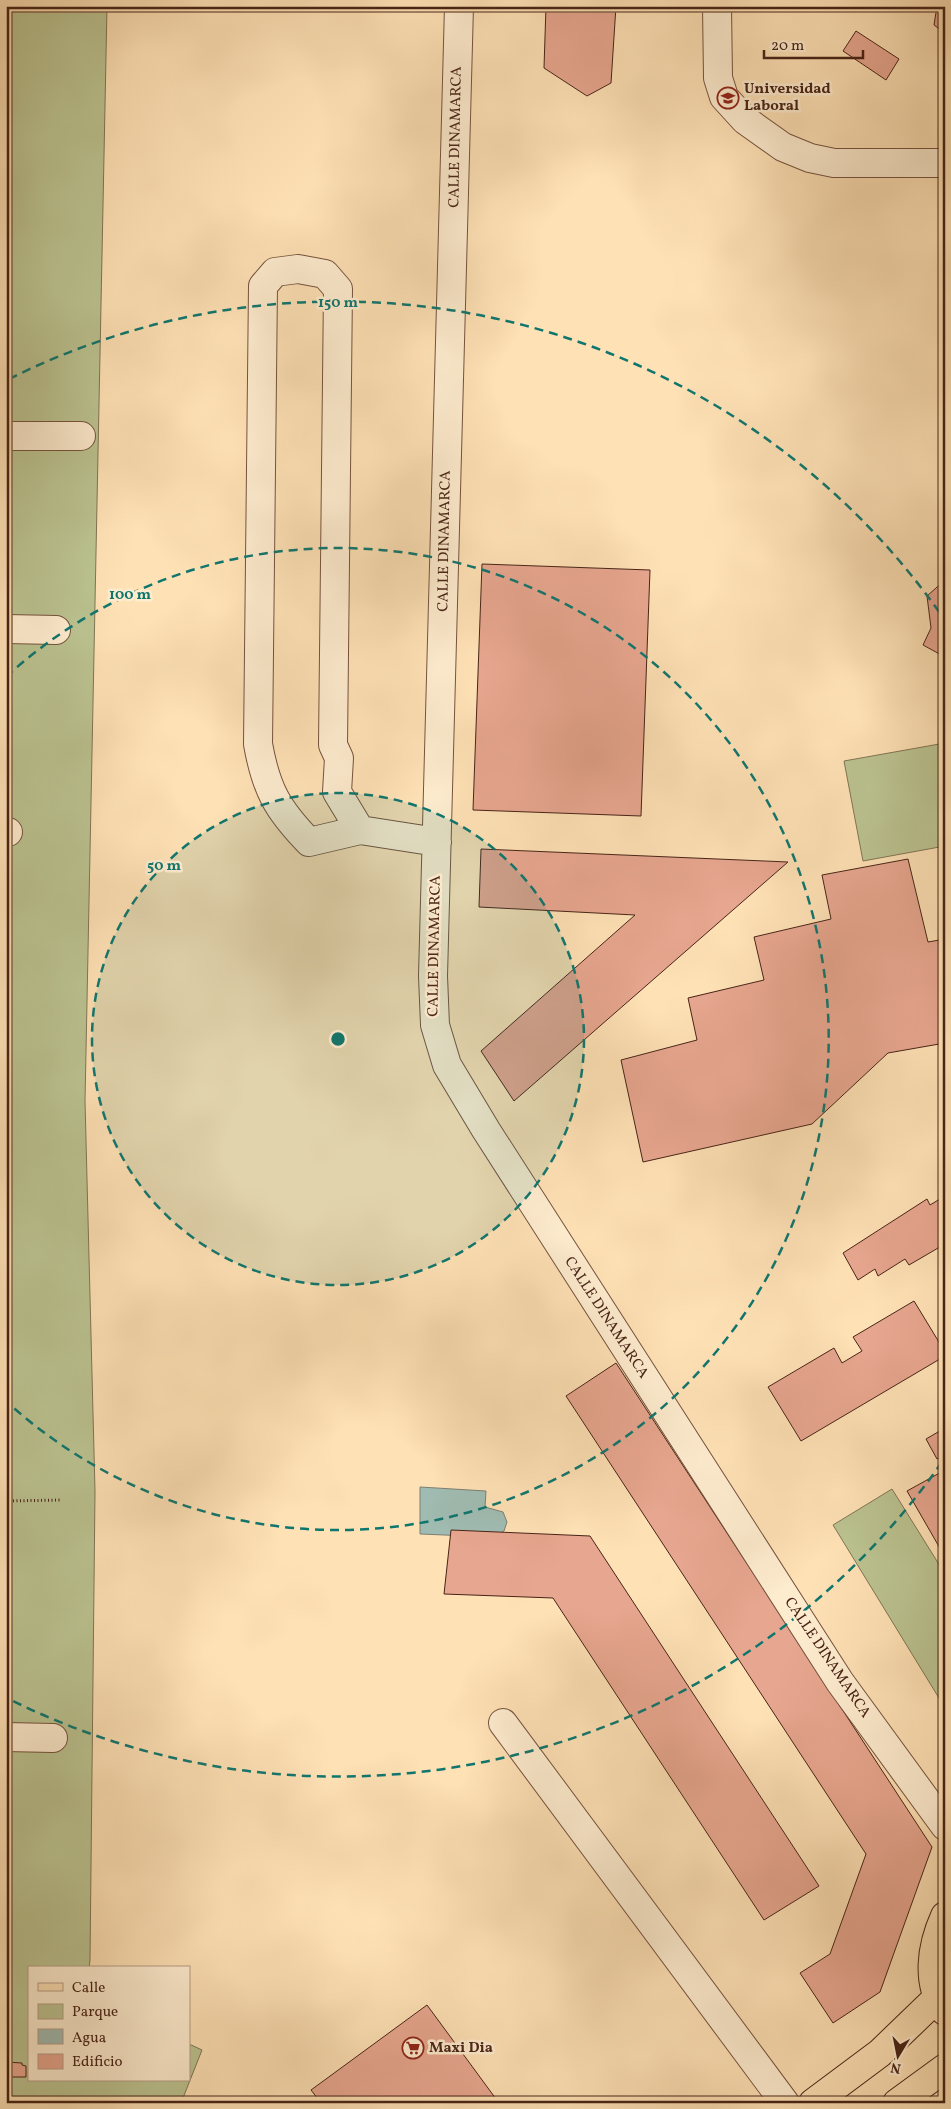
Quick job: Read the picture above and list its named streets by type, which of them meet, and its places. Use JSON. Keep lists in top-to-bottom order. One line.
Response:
{"streets":{"street":["CALLE DINAMARCA"]},"places":{"school or university":["Universidad Laboral"],"supermarket":["Maxi Dia"]},"legend":["Calle","Parque","Agua","Edificio"],"scale_bar":"20 m","north":"bottom","rings":["150 m","100 m","50 m"]}
